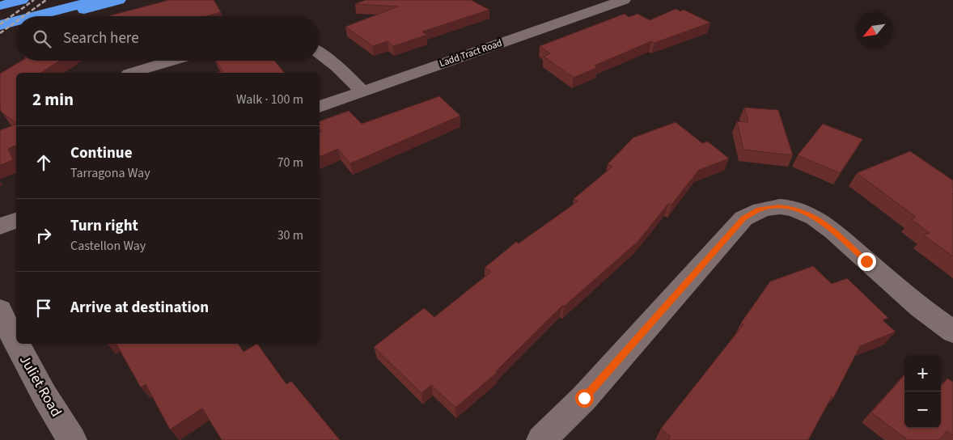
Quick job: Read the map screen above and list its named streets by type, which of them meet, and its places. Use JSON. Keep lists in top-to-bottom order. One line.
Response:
{"streets":{"street":["Ladd Tract Road","Juliet Road"]},"north":"bottom left","page":{"search":"Search here","heading":["2 min","Walk · 100 m"],"list":[["Continue","Tarragona Way","70 m"],["Turn right","Castellon Way","30 m"],"Arrive at destination"],"map_buttons":["+","−"]}}
